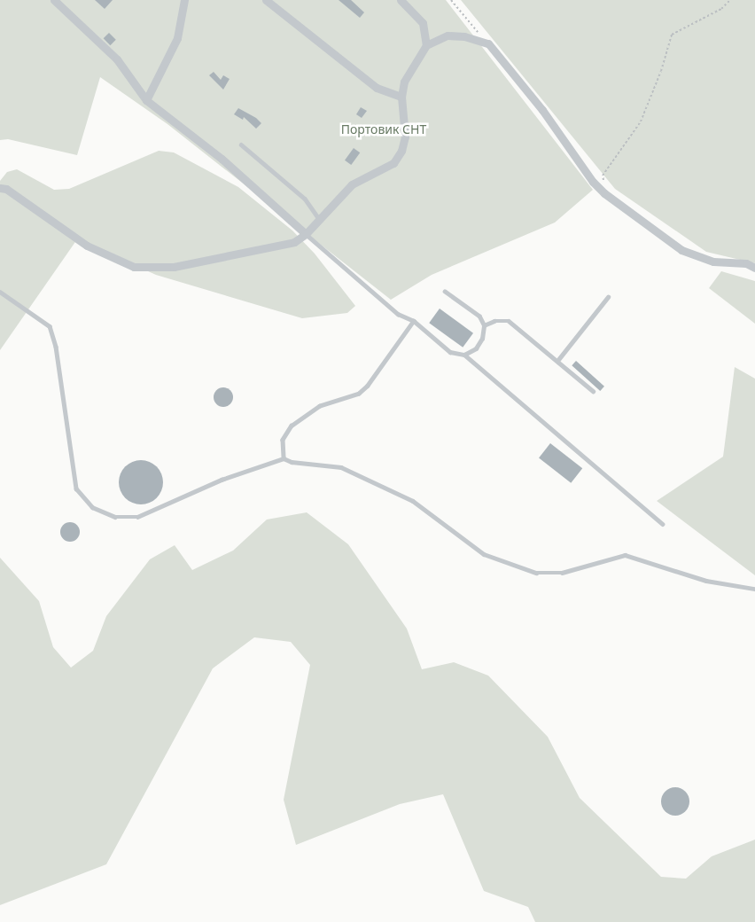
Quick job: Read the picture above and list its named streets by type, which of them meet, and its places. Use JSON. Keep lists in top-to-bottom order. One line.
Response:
{"parks":["Портовик СНТ"]}
